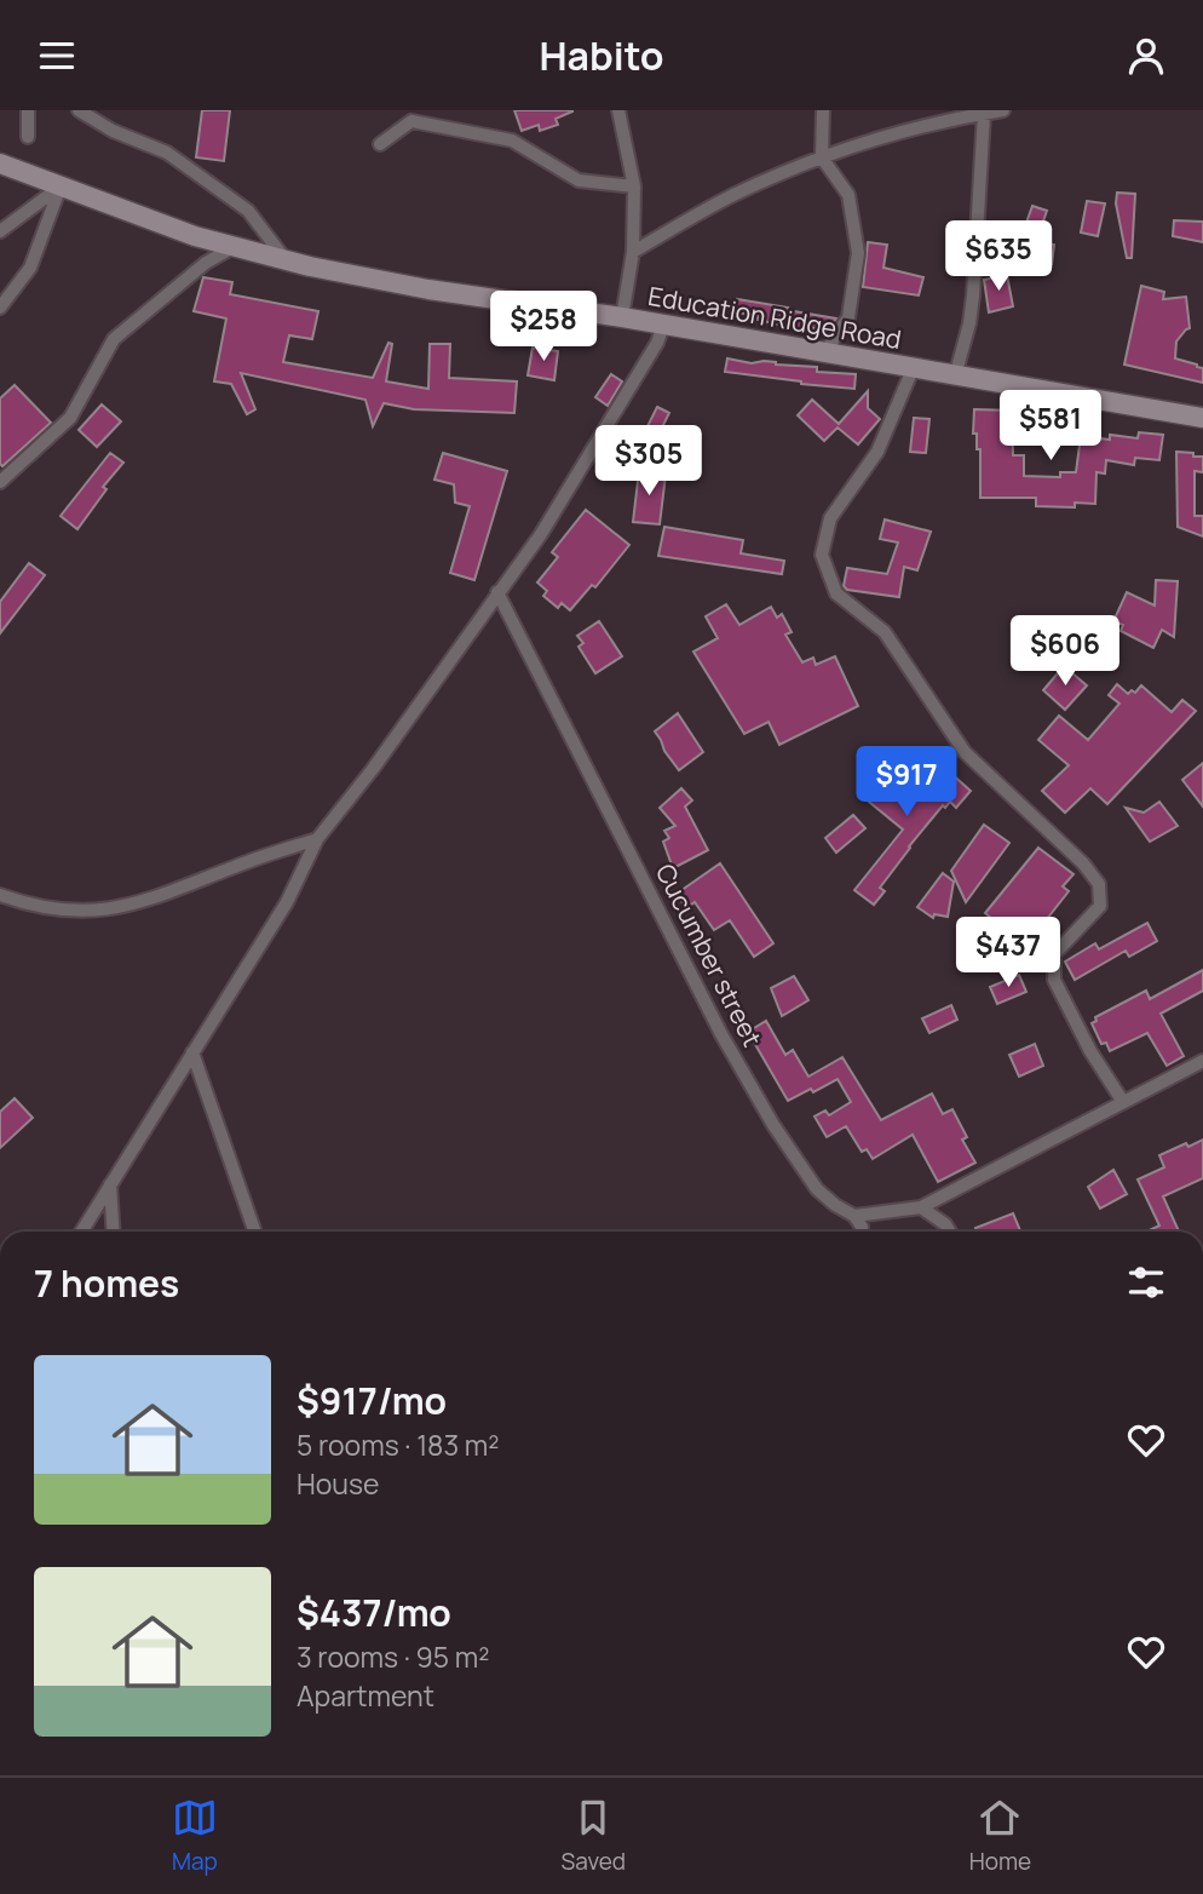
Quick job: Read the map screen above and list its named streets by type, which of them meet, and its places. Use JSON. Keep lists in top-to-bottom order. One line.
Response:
{"streets":{"main road":["Education Ridge Road"],"street":["Cucumber street"]},"page":{"header":"Habito","price":["$635","$258","$581","$305","$606","$917","$437"],"heading":"7 homes","list":[{"name":"$917/mo","note":"5 rooms · 183 m² · House"},{"name":"$437/mo","note":"3 rooms · 95 m² · Apartment"}],"tabs":["Map","Saved","Home"]}}
